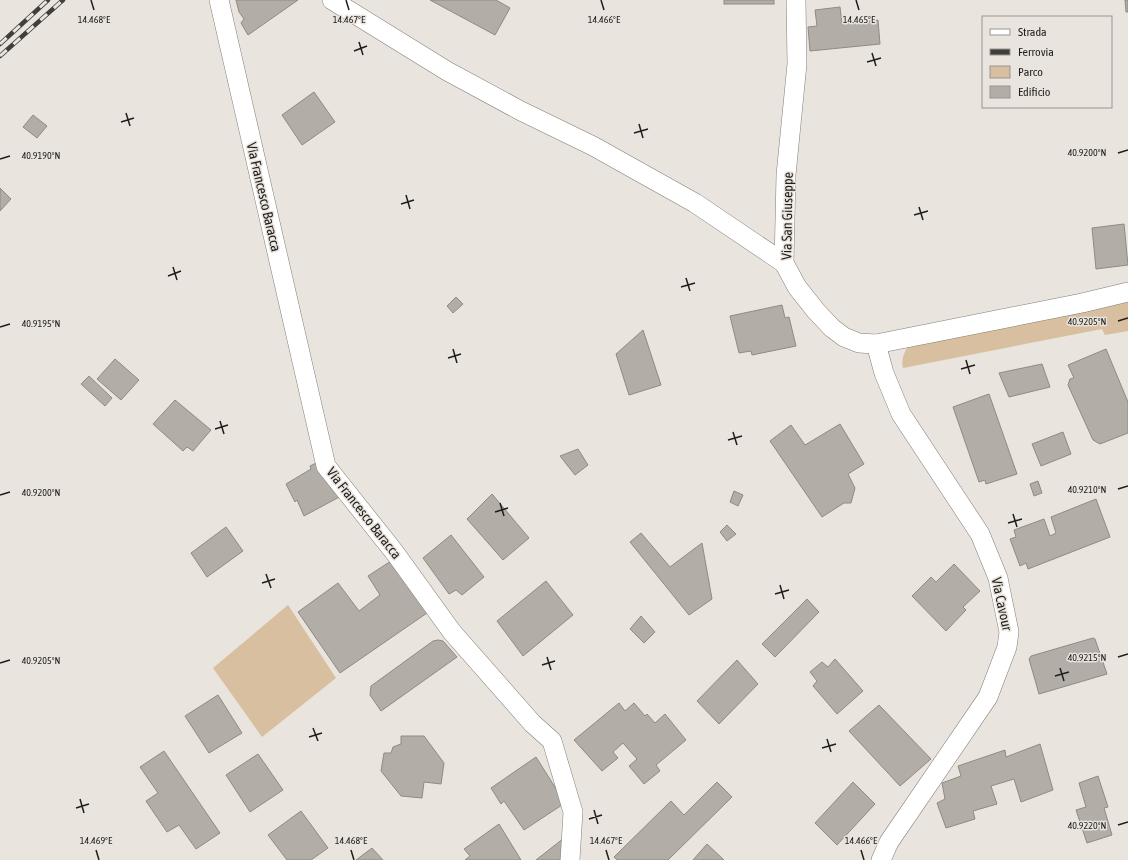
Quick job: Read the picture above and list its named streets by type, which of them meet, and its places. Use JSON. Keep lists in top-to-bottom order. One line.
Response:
{"streets":{"street":["Via Francesco Baracca","Via San Giuseppe","Via Cavour"]},"crossings":[["Via San Giuseppe","Via Cavour"]],"legend":["Strada","Ferrovia","Parco","Edificio"],"coordinates":["14.468°E","14.467°E","14.466°E","14.465°E","40.9200°N","40.9190°N","40.9205°N","40.9195°N","40.9210°N","40.9215°N","40.9220°N","14.469°E"]}
